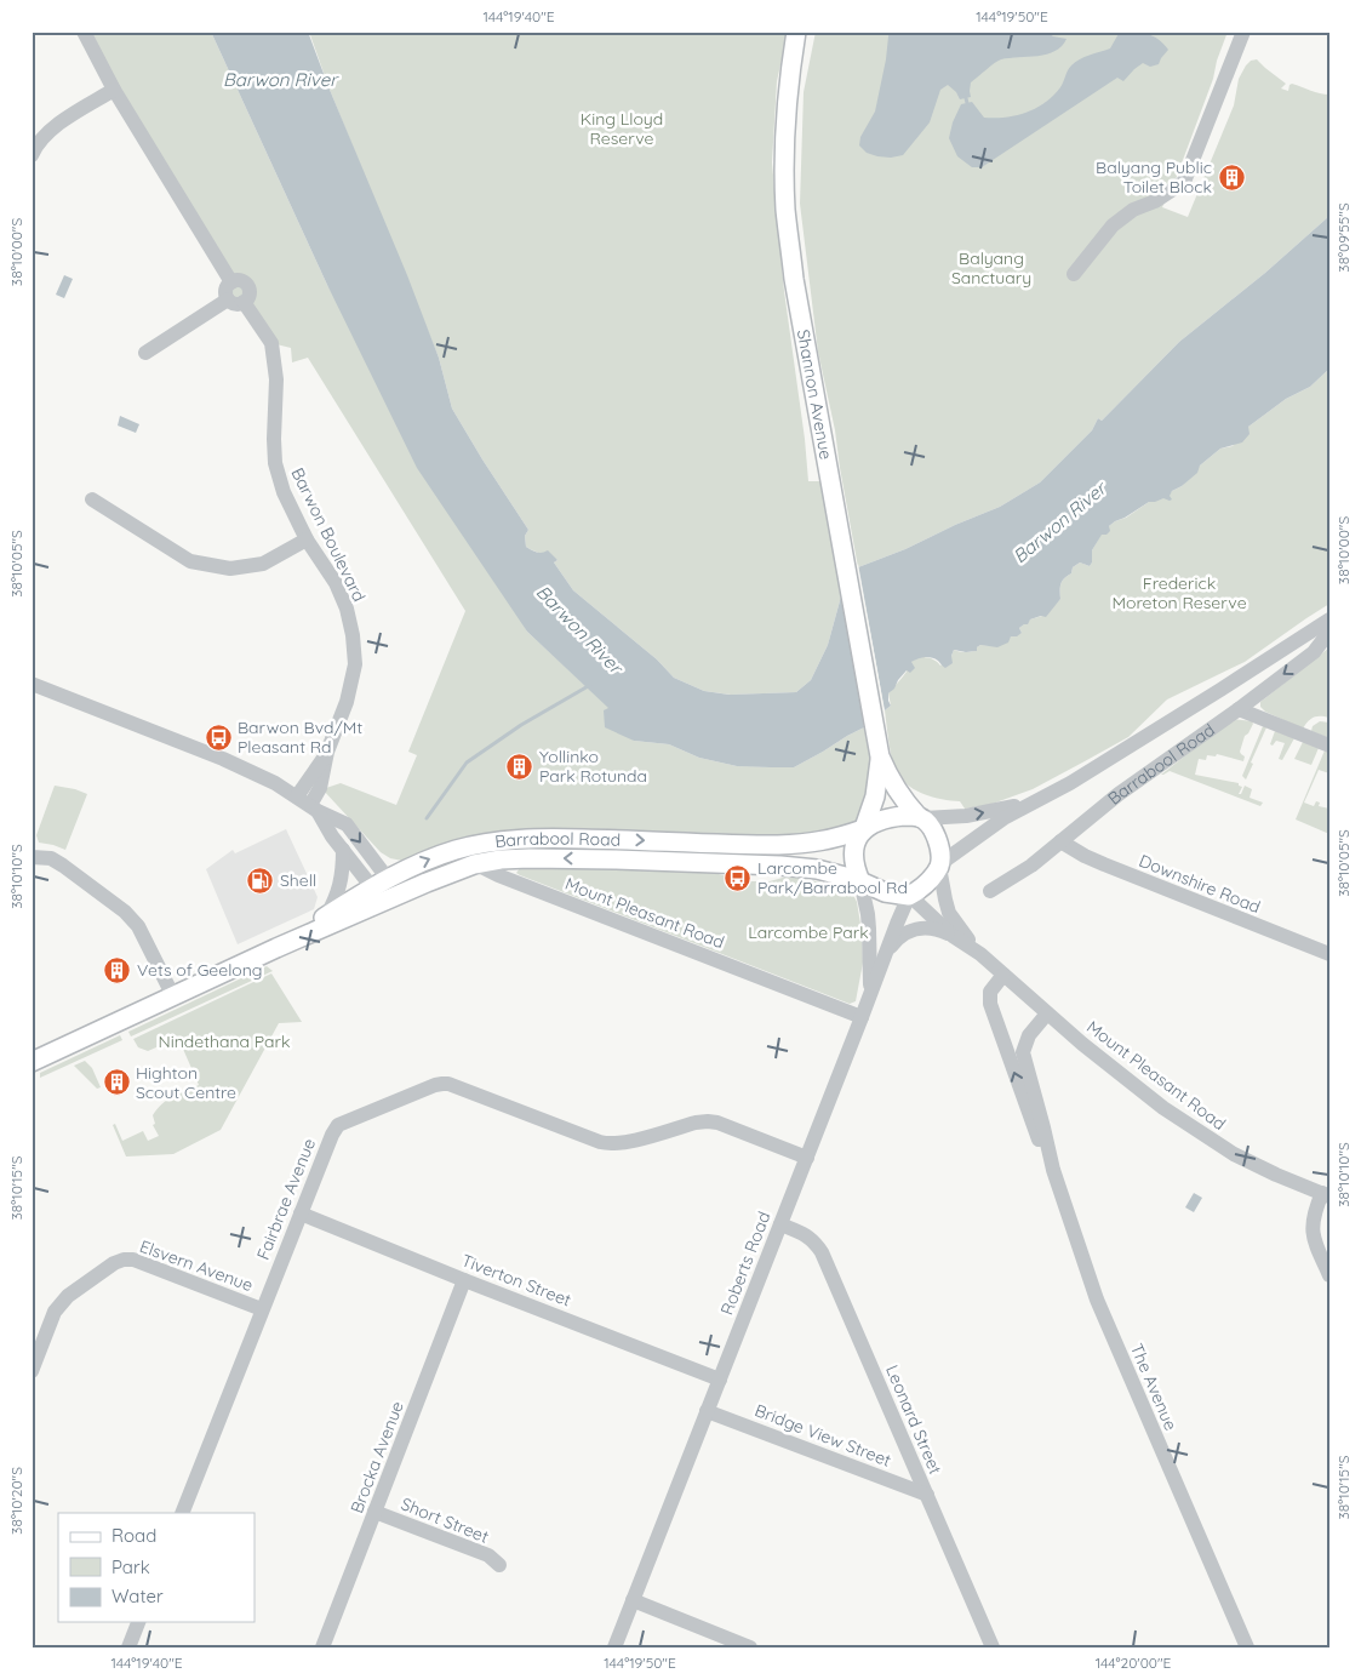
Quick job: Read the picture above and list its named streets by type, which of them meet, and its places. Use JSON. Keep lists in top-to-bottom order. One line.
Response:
{"streets":{"main road":["Shannon Avenue","Barrabool Road"],"street":["Barwon Boulevard","Downshire Road","Mount Pleasant Road","Fairbrae Avenue","Roberts Road","Elsvern Avenue","Tiverton Street","The Avenue","Leonard Street","Bridge View Street","Brocka Avenue","Short Street"]},"crossings":[["Shannon Avenue","Barrabool Road"],["Shannon Avenue","Mount Pleasant Road"],["Shannon Avenue","Roberts Road"],["Barrabool Road","Downshire Road"],["Barrabool Road","Mount Pleasant Road"],["Barrabool Road","Roberts Road"],["Mount Pleasant Road","Roberts Road"],["Mount Pleasant Road","The Avenue"],["Fairbrae Avenue","Roberts Road"],["Fairbrae Avenue","Elsvern Avenue"],["Fairbrae Avenue","Tiverton Street"],["Roberts Road","Tiverton Street"],["Roberts Road","Leonard Street"],["Roberts Road","Bridge View Street"],["Tiverton Street","Brocka Avenue"],["Leonard Street","Bridge View Street"],["Brocka Avenue","Short Street"]],"water":["Barwon River"],"parks":["King Lloyd Reserve","Balyang Sanctuary","Frederick Moreton Reserve","Larcombe Park","Nindethana Park"],"places":{"building":["Balyang Public Toilet Block","Yollinko Park Rotunda","Vets of Geelong","Highton Scout Centre"],"bus stop":["Barwon Bvd/Mt Pleasant Rd","Larcombe Park/Barrabool Rd"],"fuel station":["Shell"]},"legend":["Road","Park","Water"],"coordinates":["144°19'40\"E","144°19'50\"E","38°09'55\"S","38°10'00\"S","38°10'05\"S","38°10'10\"S","38°10'15\"S","38°10'20\"S","144°20'00\"E"]}
